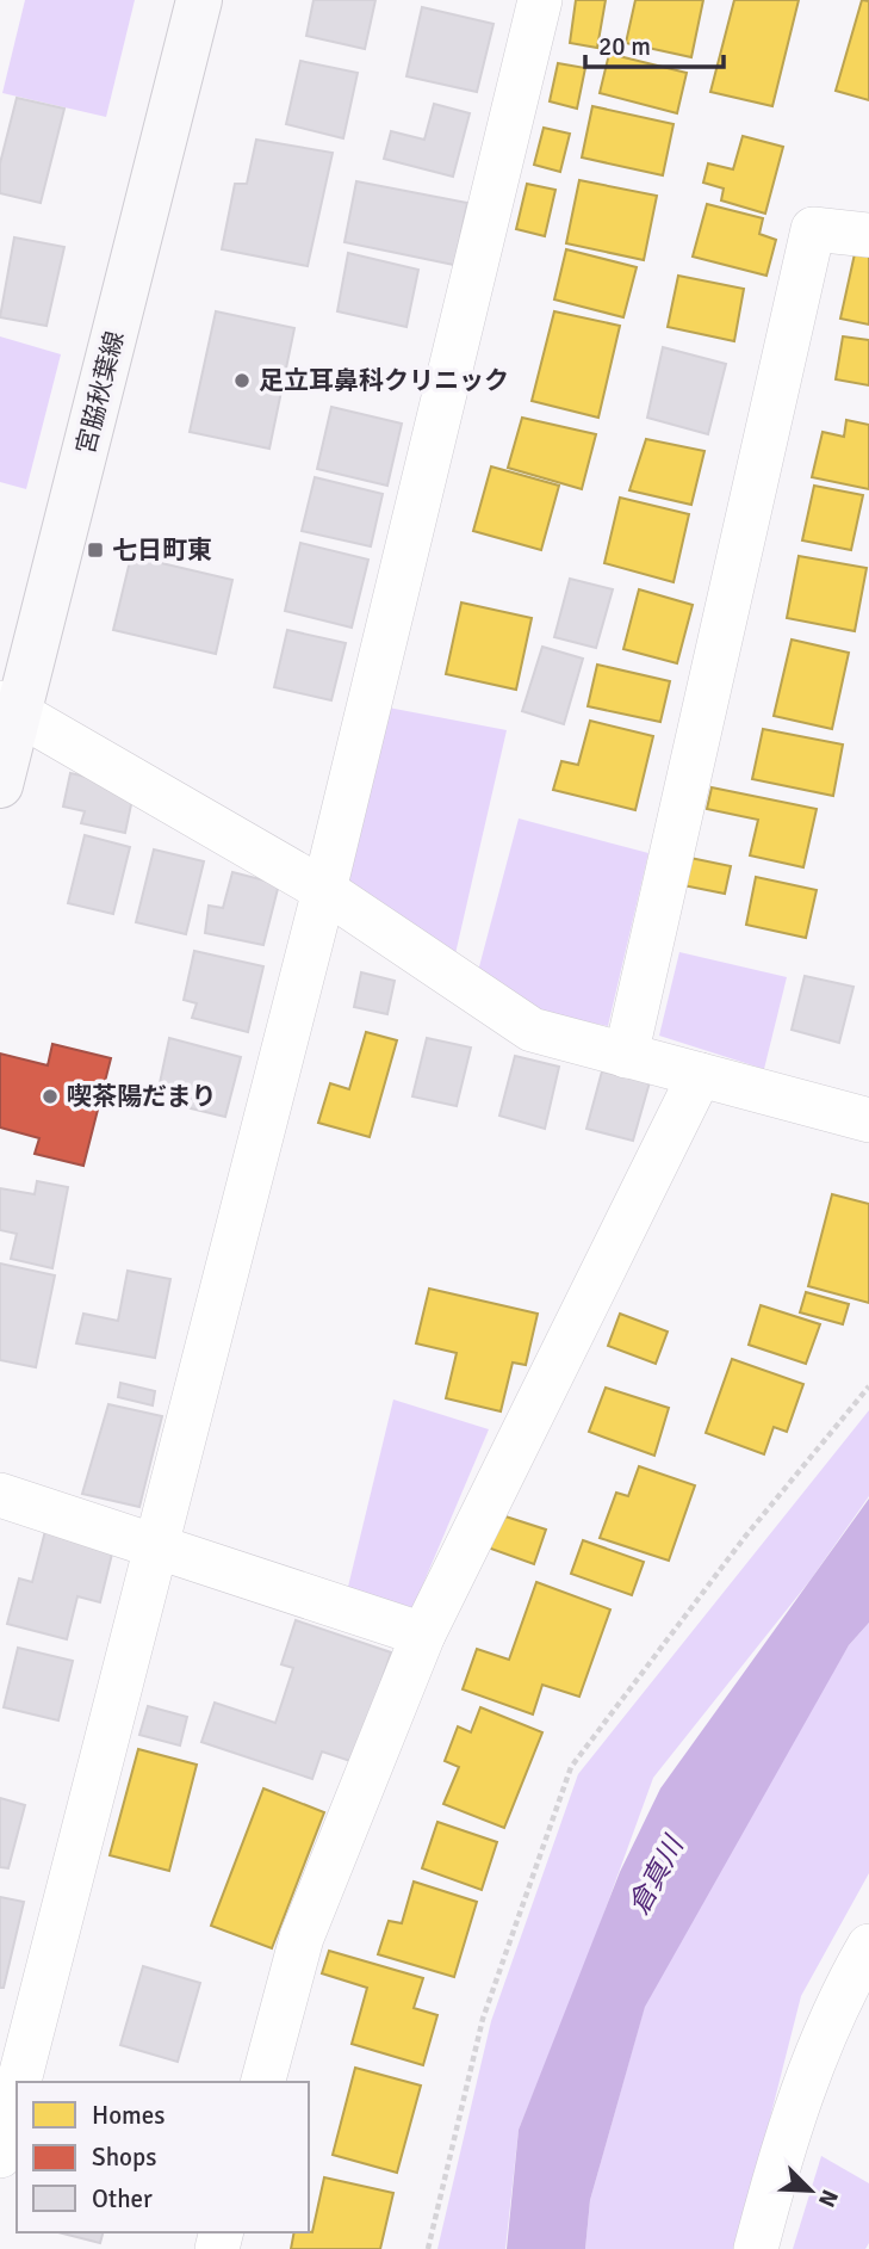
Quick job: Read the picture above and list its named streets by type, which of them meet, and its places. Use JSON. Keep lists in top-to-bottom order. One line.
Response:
{"streets":{"street":["宮脇秋葉線"]},"water":["倉真川"],"places":{"other":["足立耳鼻科クリニック","喫茶陽だまり"],"transit":["七日町東"]},"legend":["Homes","Shops","Other"],"scale_bar":"20 m","north":"bottom right"}
